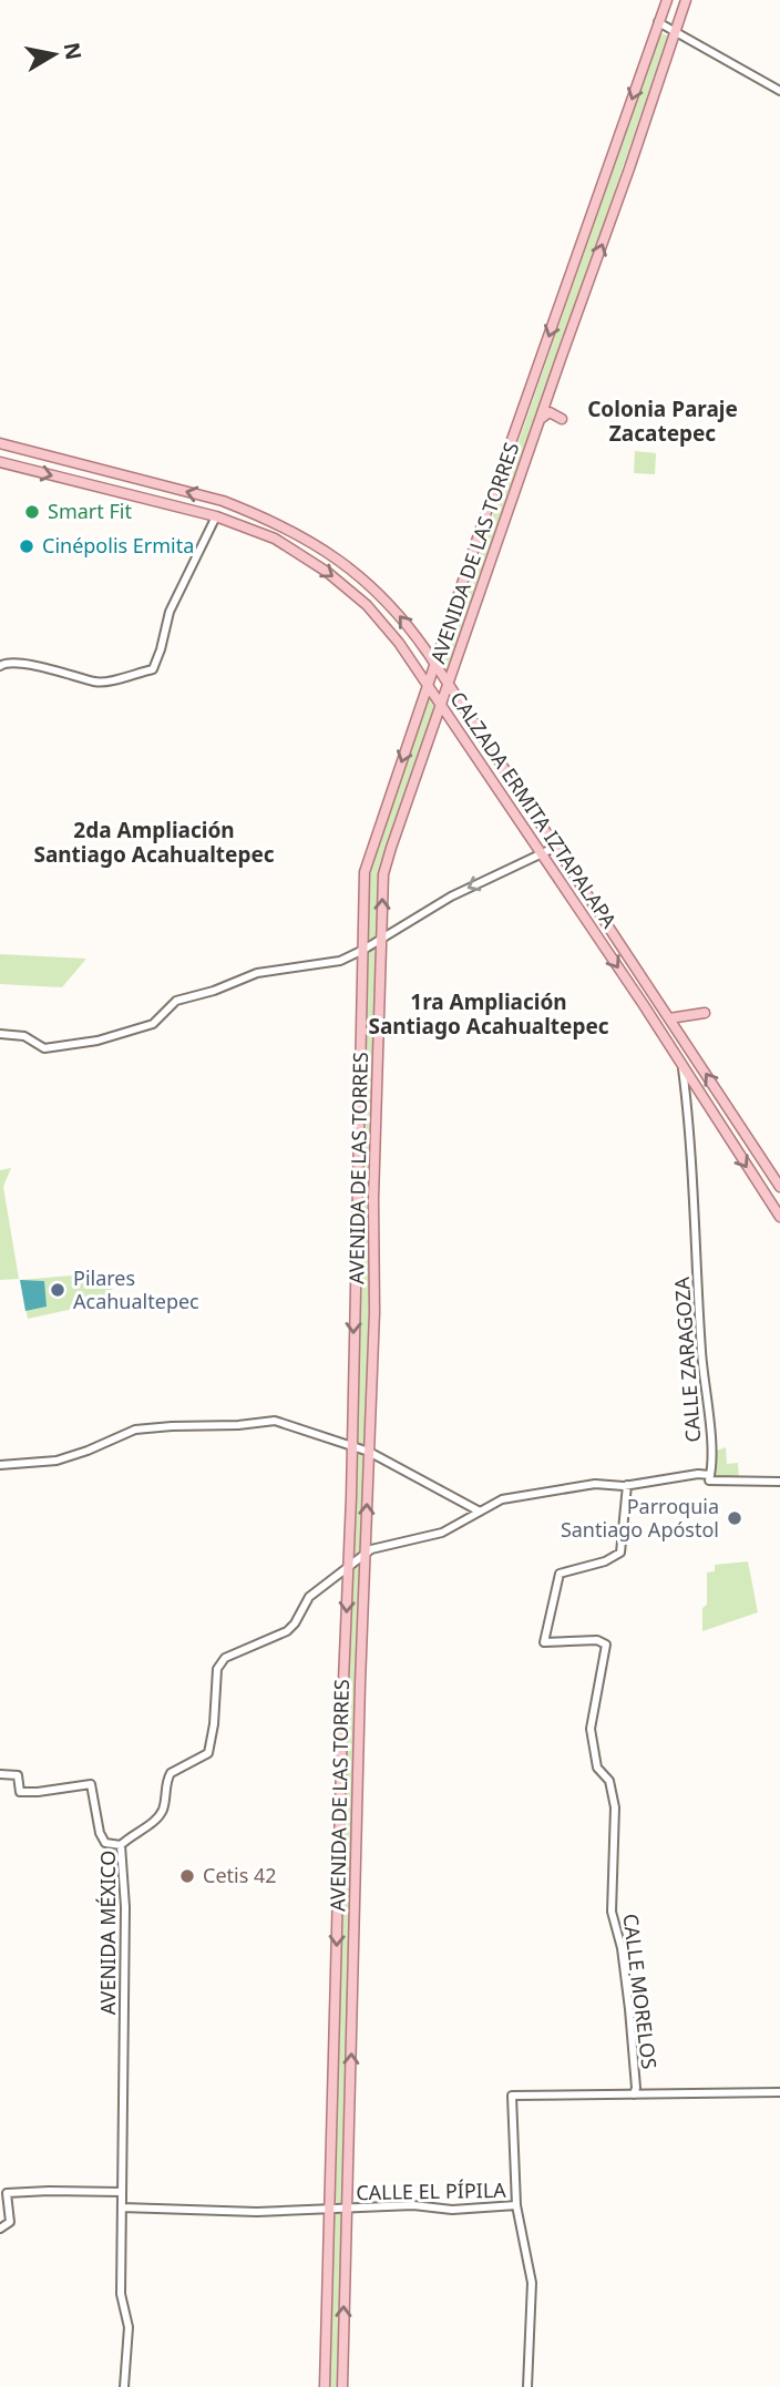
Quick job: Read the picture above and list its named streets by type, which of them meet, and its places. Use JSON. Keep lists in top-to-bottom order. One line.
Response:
{"streets":{"main road":["AVENIDA DE LAS TORRES","CALZADA ERMITA IZTAPALAPA"],"street":["CALLE ZARAGOZA","AVENIDA MÉXICO","CALLE MORELOS","CALLE EL PÍPILA"]},"crossings":[["AVENIDA DE LAS TORRES","CALZADA ERMITA IZTAPALAPA"],["AVENIDA DE LAS TORRES","AVENIDA MÉXICO"],["AVENIDA DE LAS TORRES","CALLE EL PÍPILA"],["CALZADA ERMITA IZTAPALAPA","CALLE ZARAGOZA"],["AVENIDA MÉXICO","CALLE EL PÍPILA"]],"districts":["Colonia Paraje Zacatepec","2da Ampliación Santiago Acahualtepec","1ra Ampliación Santiago Acahualtepec"],"places":["Smart Fit","Cinépolis Ermita","Pilares Acahualtepec","Parroquia Santiago Apóstol","Cetis 42"],"north":"right"}
